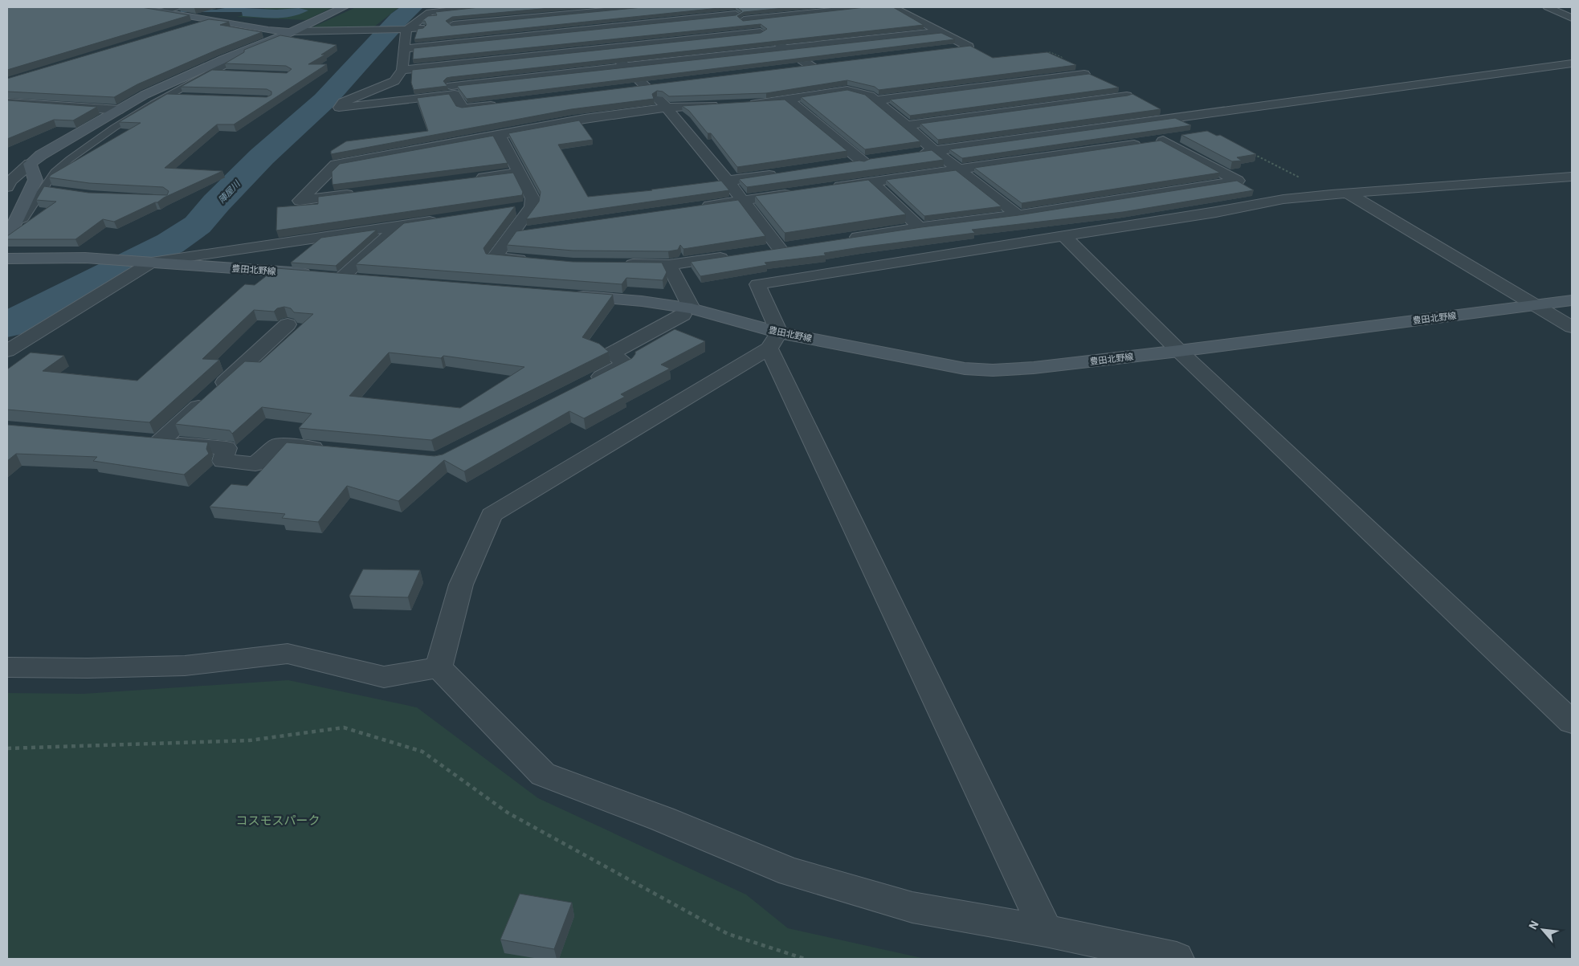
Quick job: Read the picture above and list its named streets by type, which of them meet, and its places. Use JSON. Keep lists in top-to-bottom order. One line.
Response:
{"streets":{"main road":["豊田北野線"]},"water":["陣屋川"],"parks":["コスモスパーク"],"north":"top left"}
